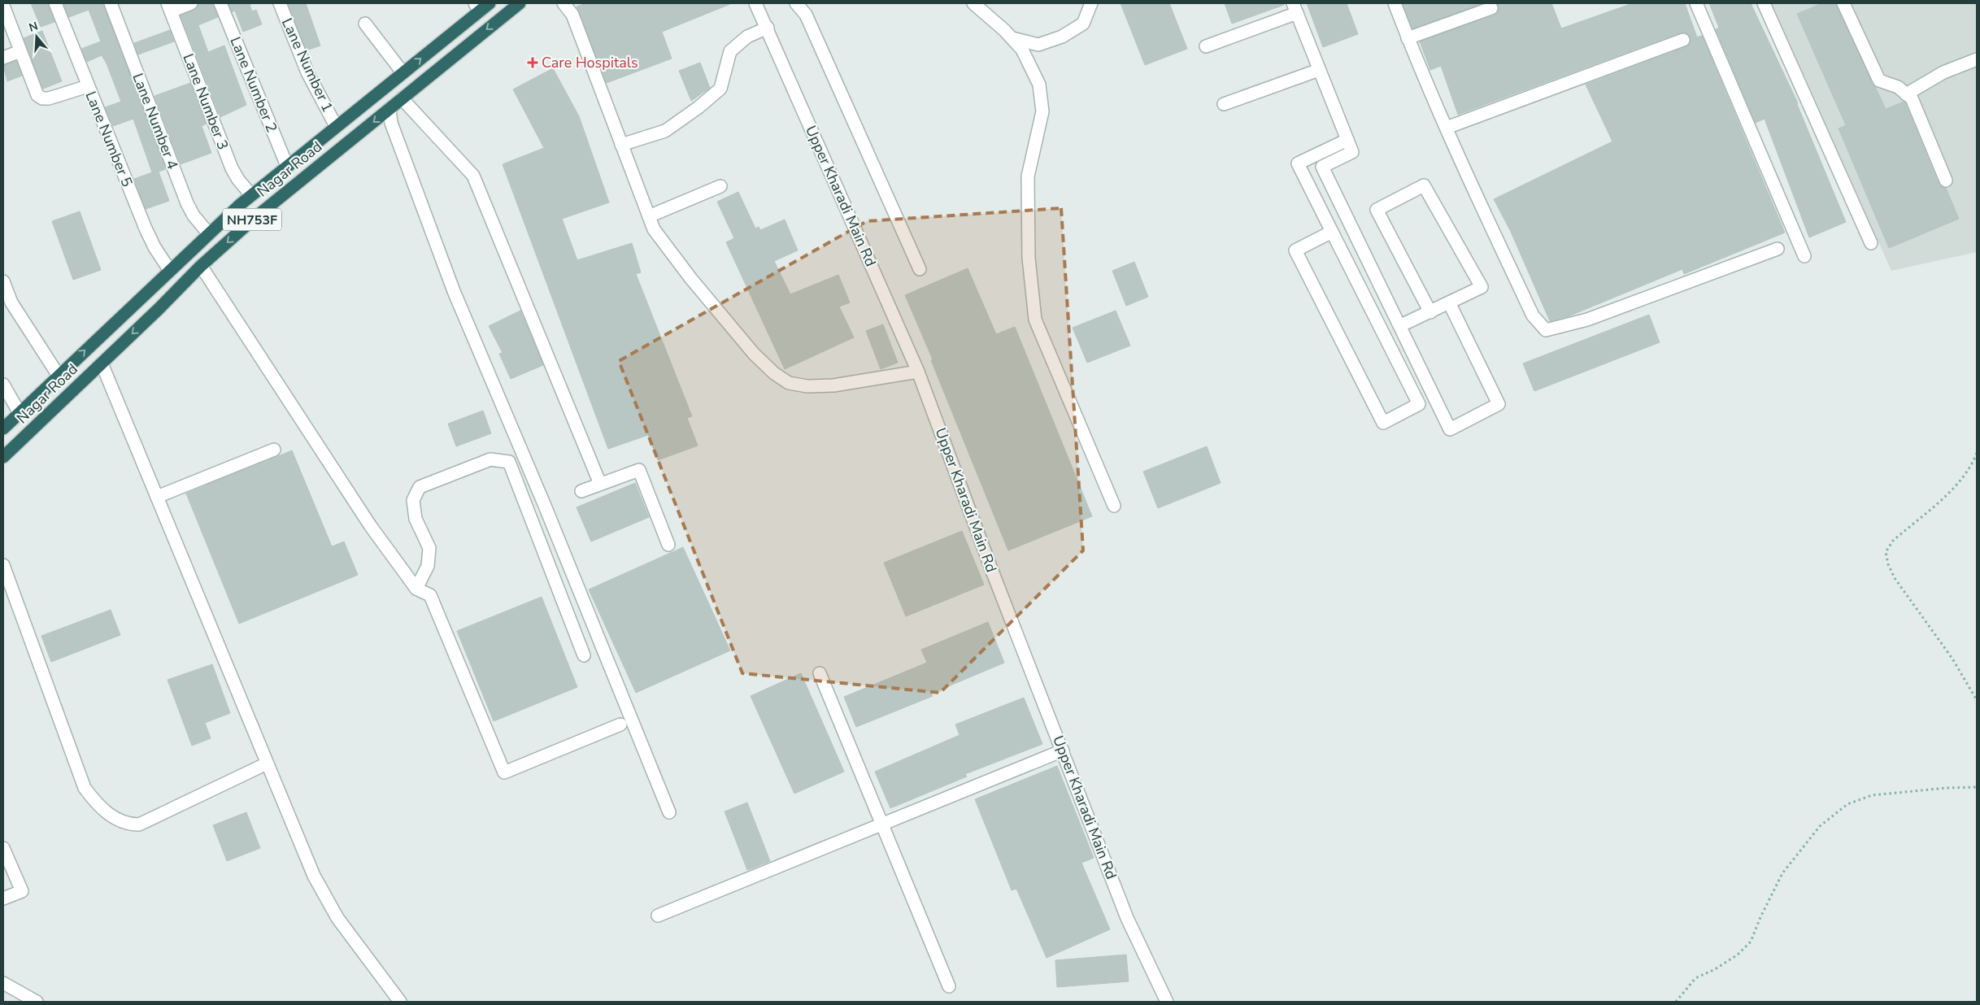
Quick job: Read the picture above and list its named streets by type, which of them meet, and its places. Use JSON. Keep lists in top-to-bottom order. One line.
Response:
{"streets":{"highway":["Nagar Road","NH753F"],"street":["Lane Number 1","Lane Number 2","Lane Number 3","Lane Number 4","Lane Number 5","Upper Kharadi Main Rd"]},"crossings":[["Lane Number 1","Nagar Road"],["Lane Number 2","Nagar Road"],["Lane Number 3","Nagar Road"],["Lane Number 4","Nagar Road"],["Lane Number 5","Nagar Road"]],"places":{"health":["Care Hospitals"]},"north":"top"}
